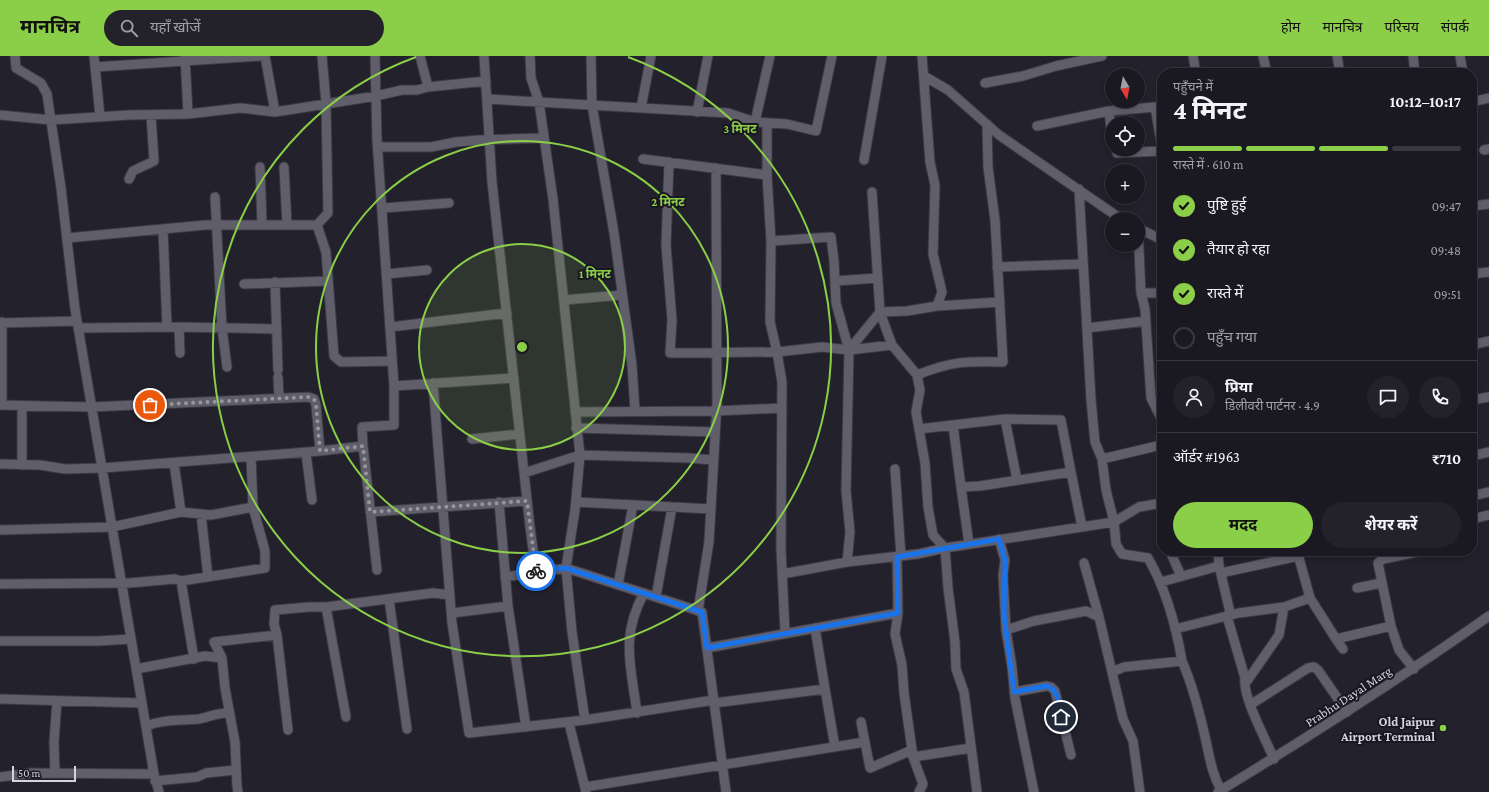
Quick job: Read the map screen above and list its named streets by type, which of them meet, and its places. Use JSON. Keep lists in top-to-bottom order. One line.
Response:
{"streets":{"street":["Prabhu Dayal Marg"]},"places":["Old Jaipur Airport Terminal"],"scale_bar":"50 m","north":"bottom","page":{"header":"मानचित्र","search":"यहाँ खोजें","nav":["होम","मानचित्र","परिचय","संपर्क"],"map_buttons":["+","−"],"heading":["4 मिनट","पहुँचने में","10:12–10:17"],"panel":["प्रिया","डिलीवरी पार्टनर · 4.9","ऑर्डर #1963","₹710"],"bar":"रास्ते में · 610 m","list":[["पुष्टि हुई","09:47"],["तैयार हो रहा","09:48"],["रास्ते में","09:51"],"पहुँच गया"],"buttons":["मदद","शेयर करें"],"scale":"50 m"},"rings":["3 मिनट","2 मिनट","1 मिनट"]}
